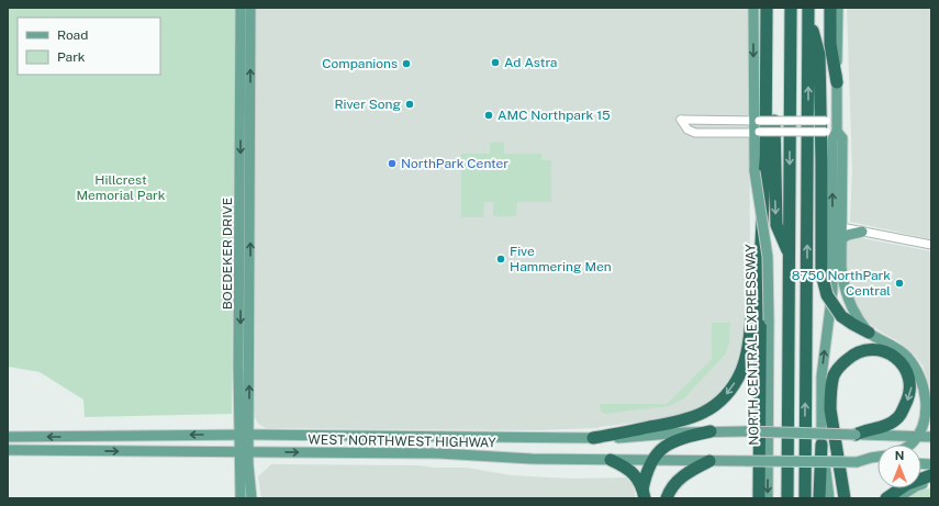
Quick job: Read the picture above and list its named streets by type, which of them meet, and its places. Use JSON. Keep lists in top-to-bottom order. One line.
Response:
{"streets":{"main road":["BOEDEKER DRIVE","NORTH CENTRAL EXPRESSWAY","WEST NORTHWEST HIGHWAY"]},"crossings":[["BOEDEKER DRIVE","WEST NORTHWEST HIGHWAY"]],"parks":["Hillcrest Memorial Park"],"places":["Ad Astra","Companions","River Song","AMC Northpark 15","NorthPark Center","Five Hammering Men","8750 NorthPark Central"],"legend":["Road","Park"],"north":"top"}
